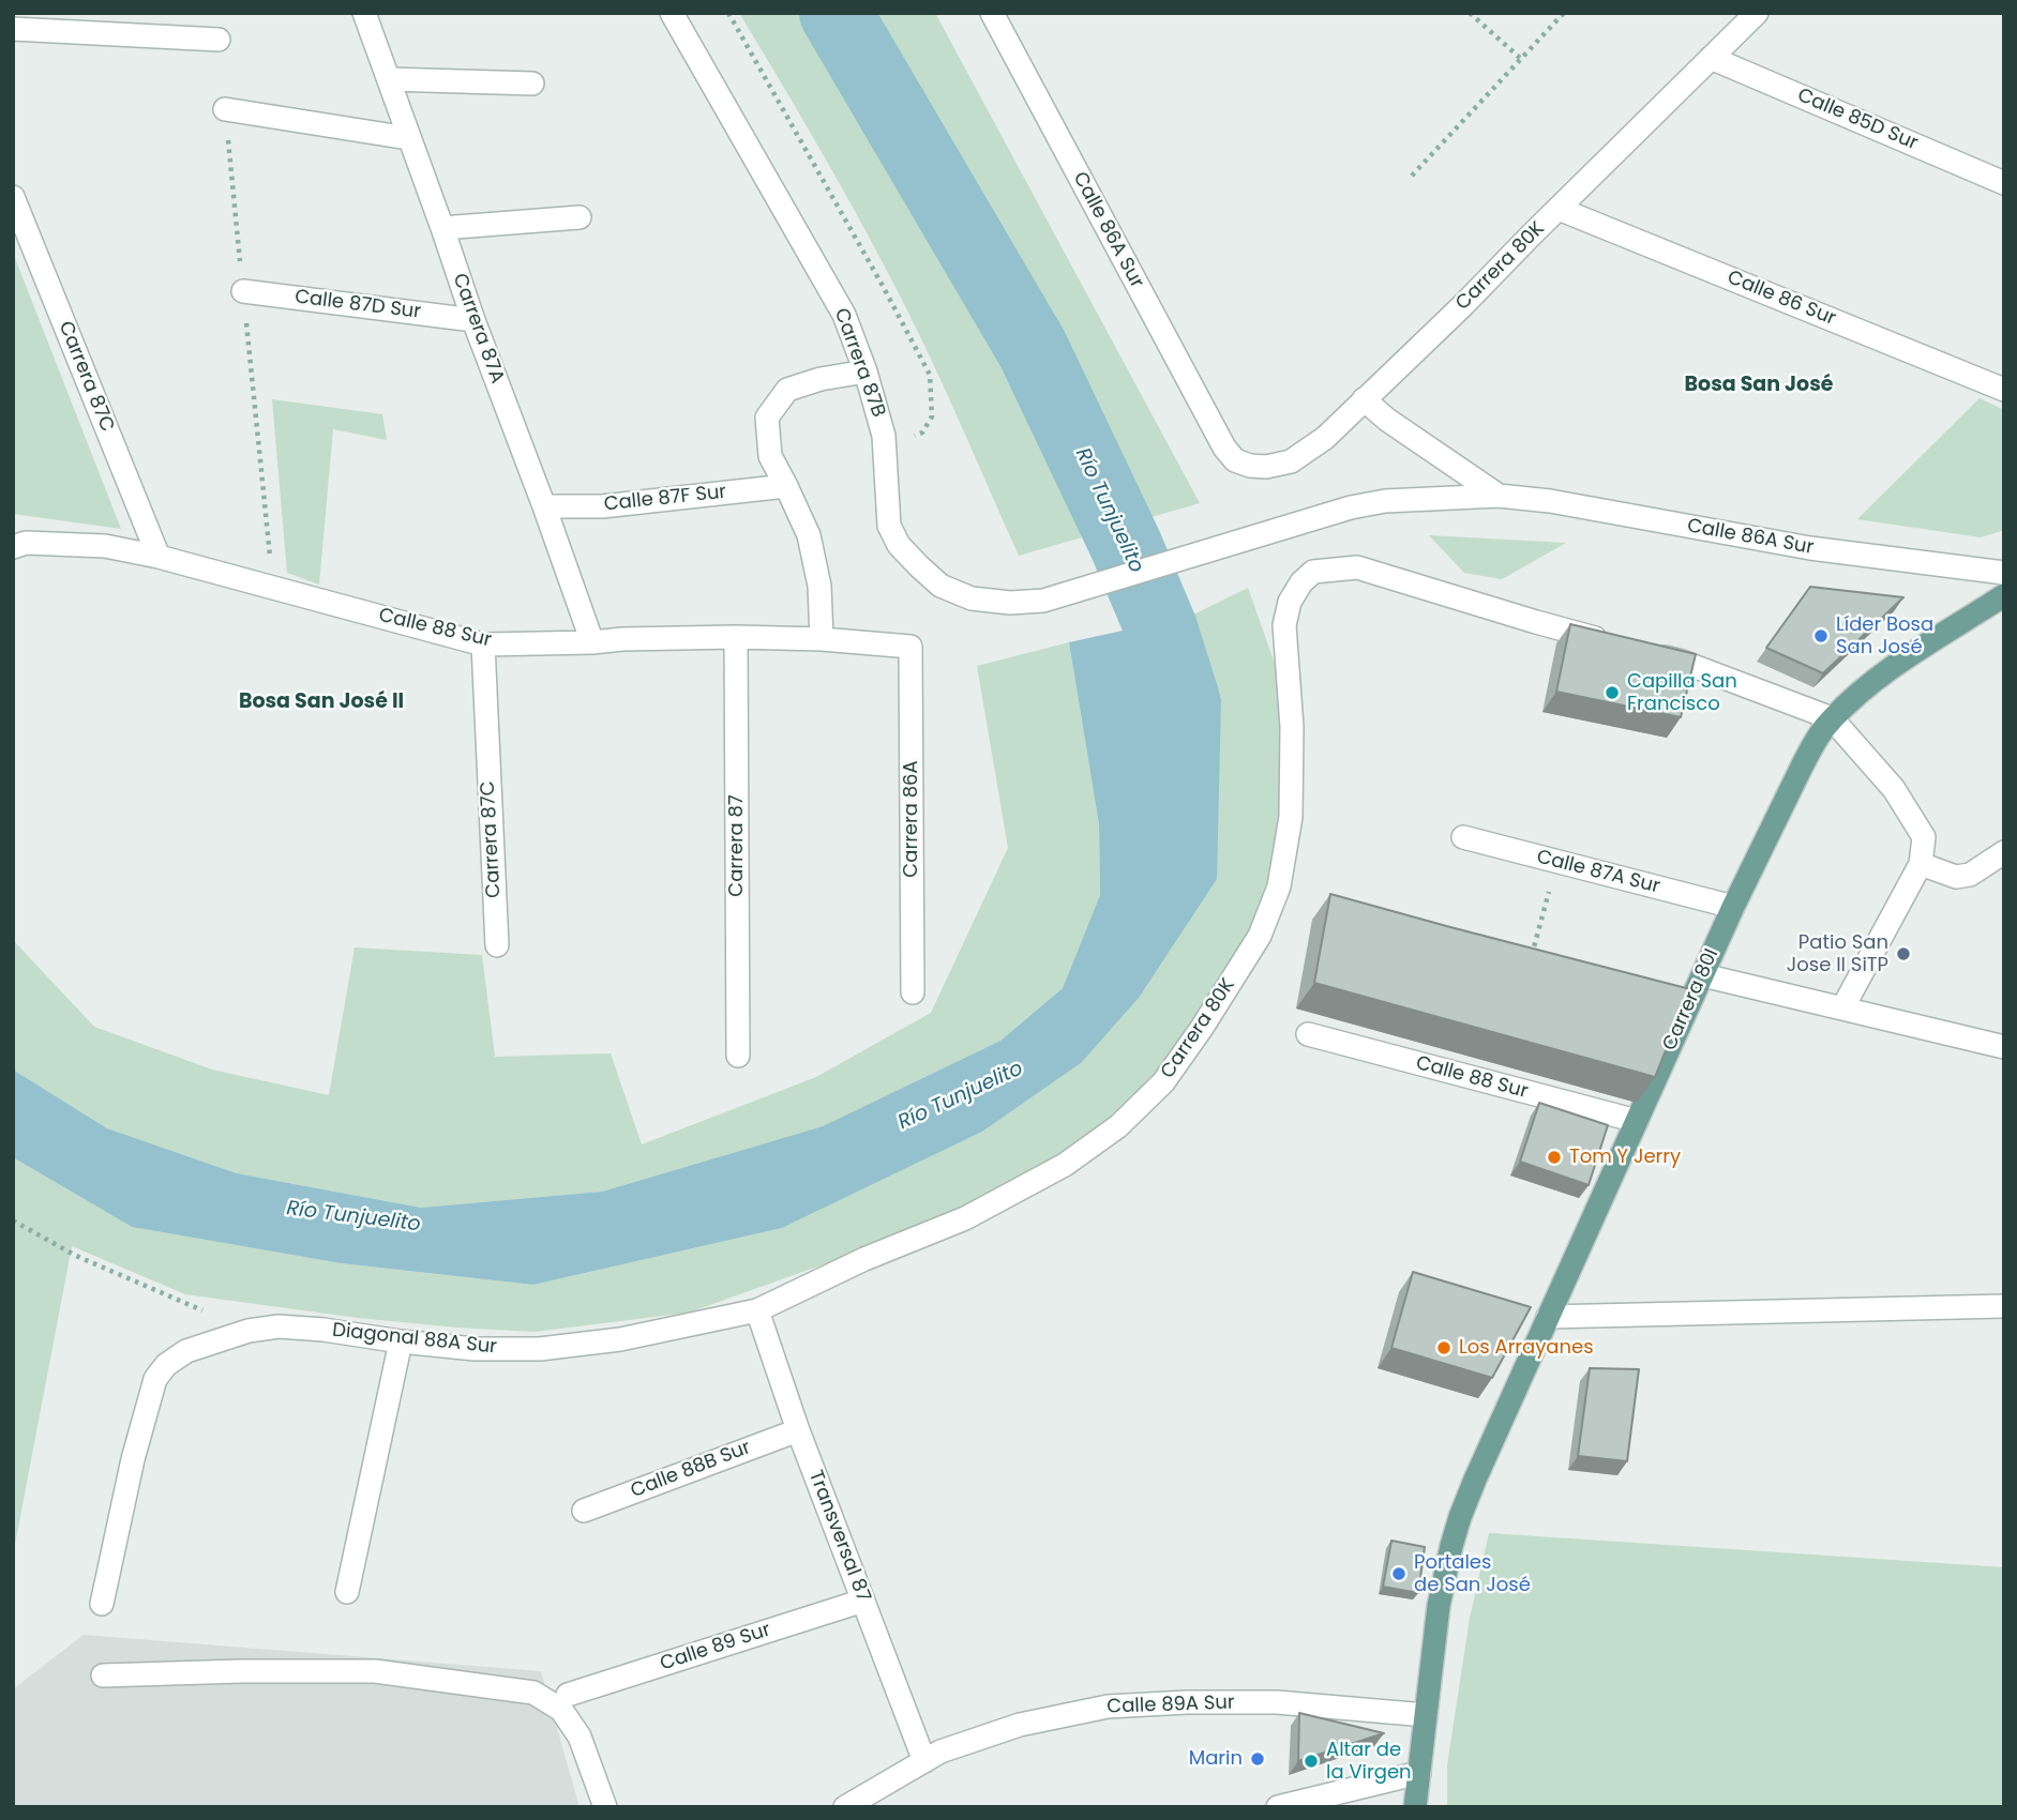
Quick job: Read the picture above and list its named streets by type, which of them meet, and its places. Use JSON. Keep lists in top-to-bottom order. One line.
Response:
{"streets":{"main road":["Carrera 80I"],"street":["Calle 85D Sur","Calle 86A Sur","Carrera 80K","Calle 86 Sur","Calle 87D Sur","Carrera 87A","Carrera 87B","Carrera 87C","Calle 87F Sur","Calle 88 Sur","Carrera 86A","Carrera 87","Calle 87A Sur","Diagonal 88A Sur","Calle 88B Sur","Transversal 87","Calle 89 Sur","Calle 89A Sur"]},"crossings":[["Calle 85D Sur","Carrera 80K"],["Calle 86A Sur","Carrera 80K"],["Calle 86A Sur","Carrera 87B"],["Carrera 80K","Calle 86 Sur"],["Carrera 80K","Diagonal 88A Sur"],["Carrera 80K","Transversal 87"],["Calle 87D Sur","Carrera 87A"],["Carrera 87A","Calle 87F Sur"],["Carrera 87A","Calle 88 Sur"],["Carrera 87C","Calle 88 Sur"],["Calle 88 Sur","Carrera 86A"],["Calle 88 Sur","Carrera 87"],["Calle 88 Sur","Carrera 80I"],["Calle 87A Sur","Carrera 80I"],["Carrera 80I","Calle 89A Sur"],["Diagonal 88A Sur","Transversal 87"],["Calle 88B Sur","Transversal 87"],["Transversal 87","Calle 89 Sur"],["Transversal 87","Calle 89A Sur"]],"districts":["Bosa San José","Bosa San José II"],"water":["Río Tunjuelito"],"places":["Líder Bosa San José","Capilla San Francisco","Patio San Jose II SiTP","Tom Y Jerry","Los Arrayanes","Portales de San José","Marin","Altar de la Virgen"]}
